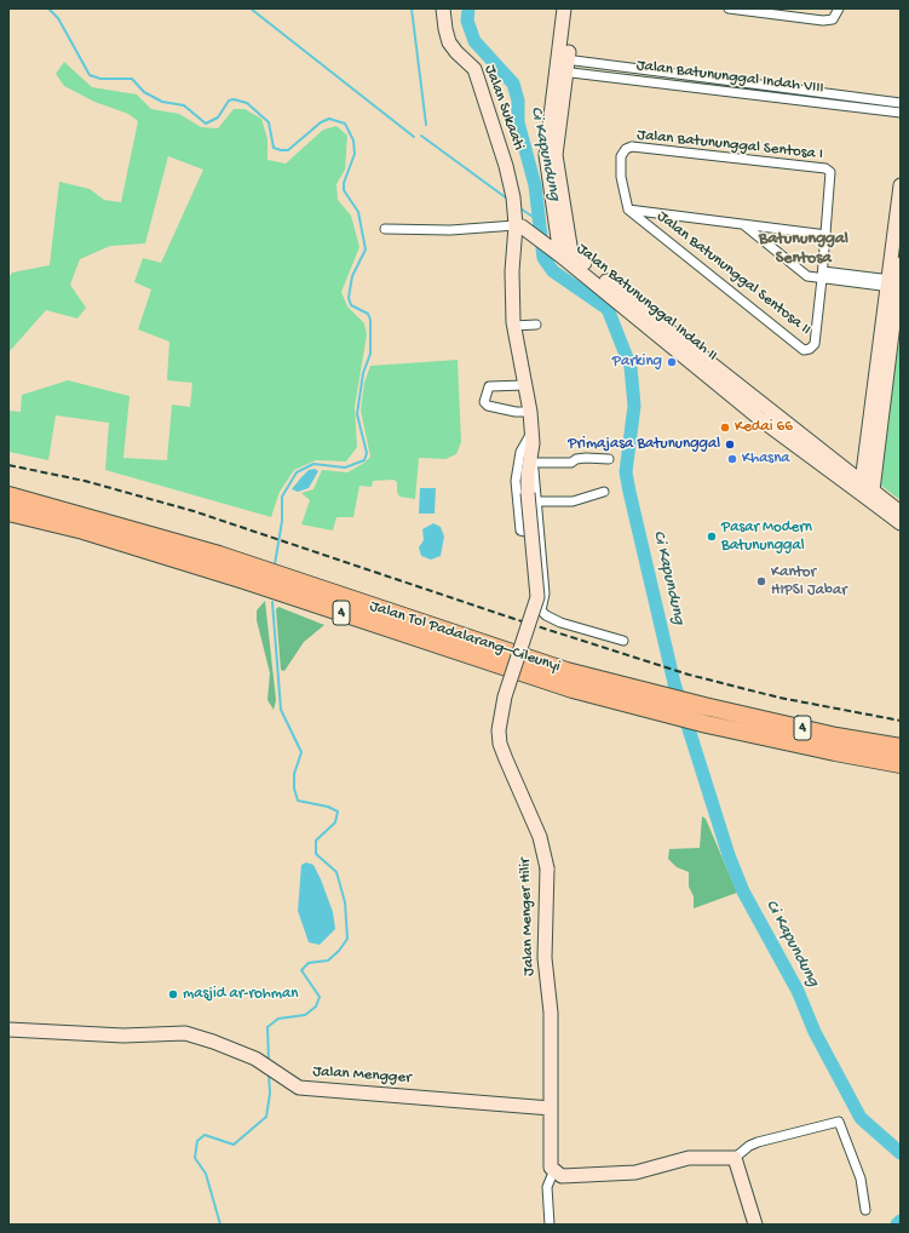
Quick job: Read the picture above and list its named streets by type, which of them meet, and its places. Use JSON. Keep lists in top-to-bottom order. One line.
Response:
{"streets":{"highway":["4","Jalan Tol Padalarang–Cileunyi"],"street":["Jalan Batununggal Indah VIII","Jalan Sukaati","Jalan Batununggal Sentosa I","Jalan Batununggal Sentosa II","Jalan Batununggal Indah II","Jalan Menger Hilir","Jalan Mengger"]},"crossings":[["Jalan Batununggal Indah VIII","Jalan Batununggal Indah II"],["Jalan Sukaati","Jalan Menger Hilir"],["Jalan Batununggal Sentosa I","Jalan Batununggal Sentosa II"],["Jalan Menger Hilir","Jalan Mengger"]],"districts":["Batununggal Sentosa"],"water":["Ci Kapundung"],"places":["Parking","Kedai 66","Primajasa Batununggal","Khasna","Pasar Modern Batununggal","Kantor HIPSI Jabar","masjid ar-rohman"]}
